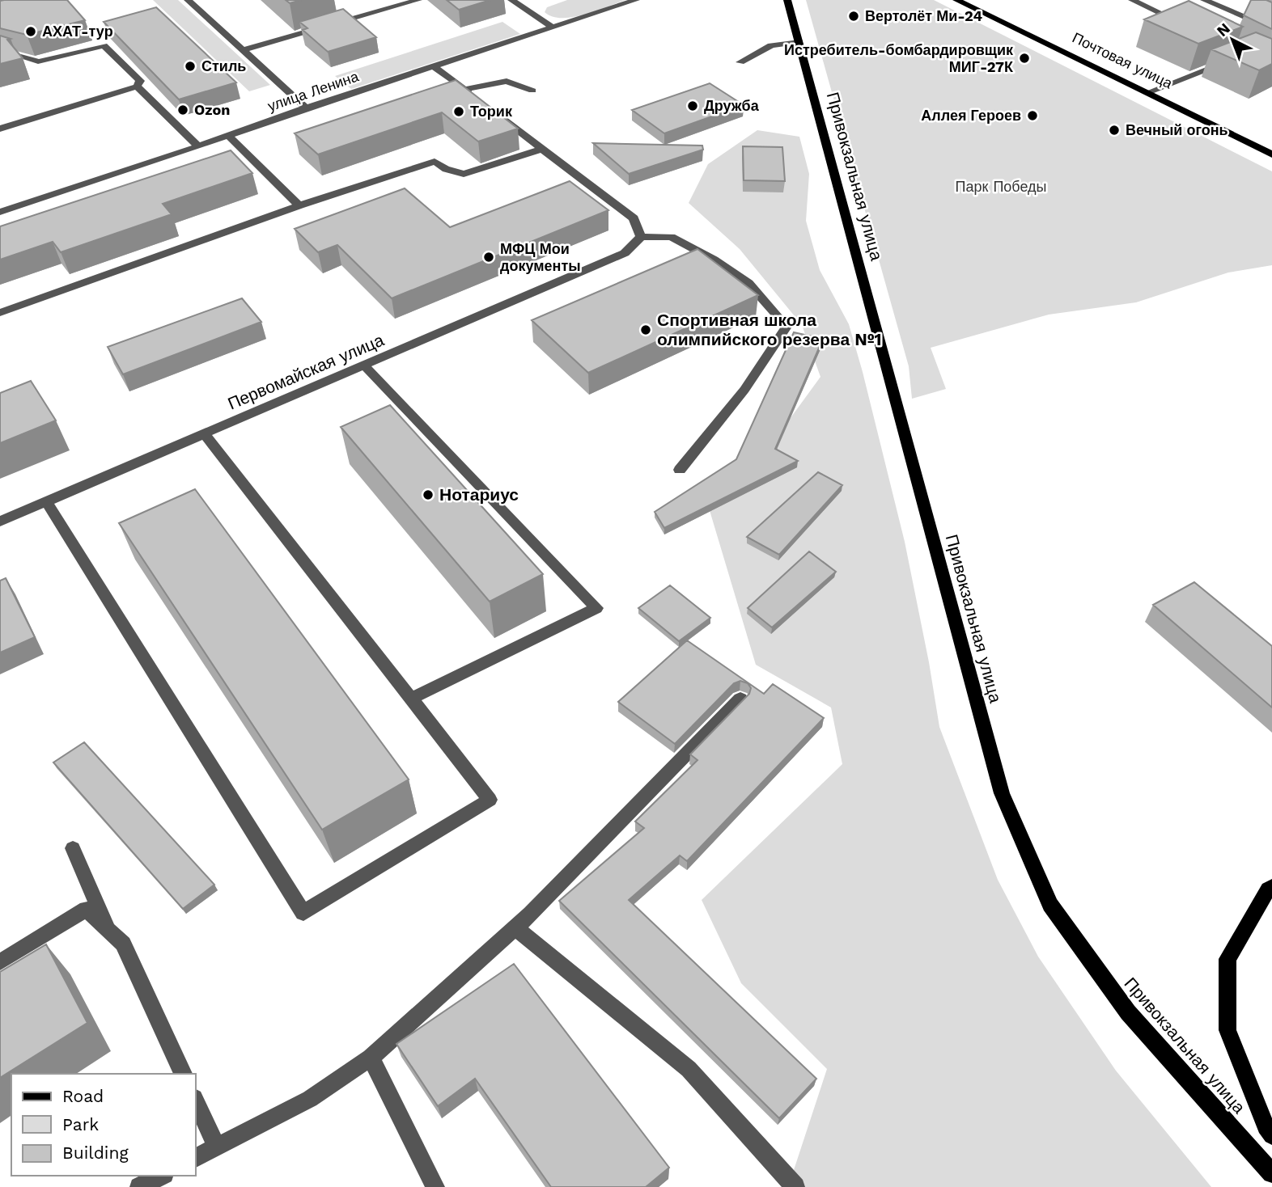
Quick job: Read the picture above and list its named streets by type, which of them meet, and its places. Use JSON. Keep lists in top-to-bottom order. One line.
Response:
{"streets":{"main road":["Почтовая улица","Привокзальная улица"],"street":["улица Ленина","Первомайская улица"]},"parks":["Парк Победы"],"places":["Вертолёт Ми-24","АХАТ-тур","Истребитель-бомбардировщик МИГ-27К","Стиль","Дружба","Ozon","Торик","Аллея Героев","Вечный огонь","МФЦ Мои документы","Спортивная школа олимпийского резерва №1","Нотариус"],"legend":["Road","Park","Building"],"north":"top left"}
